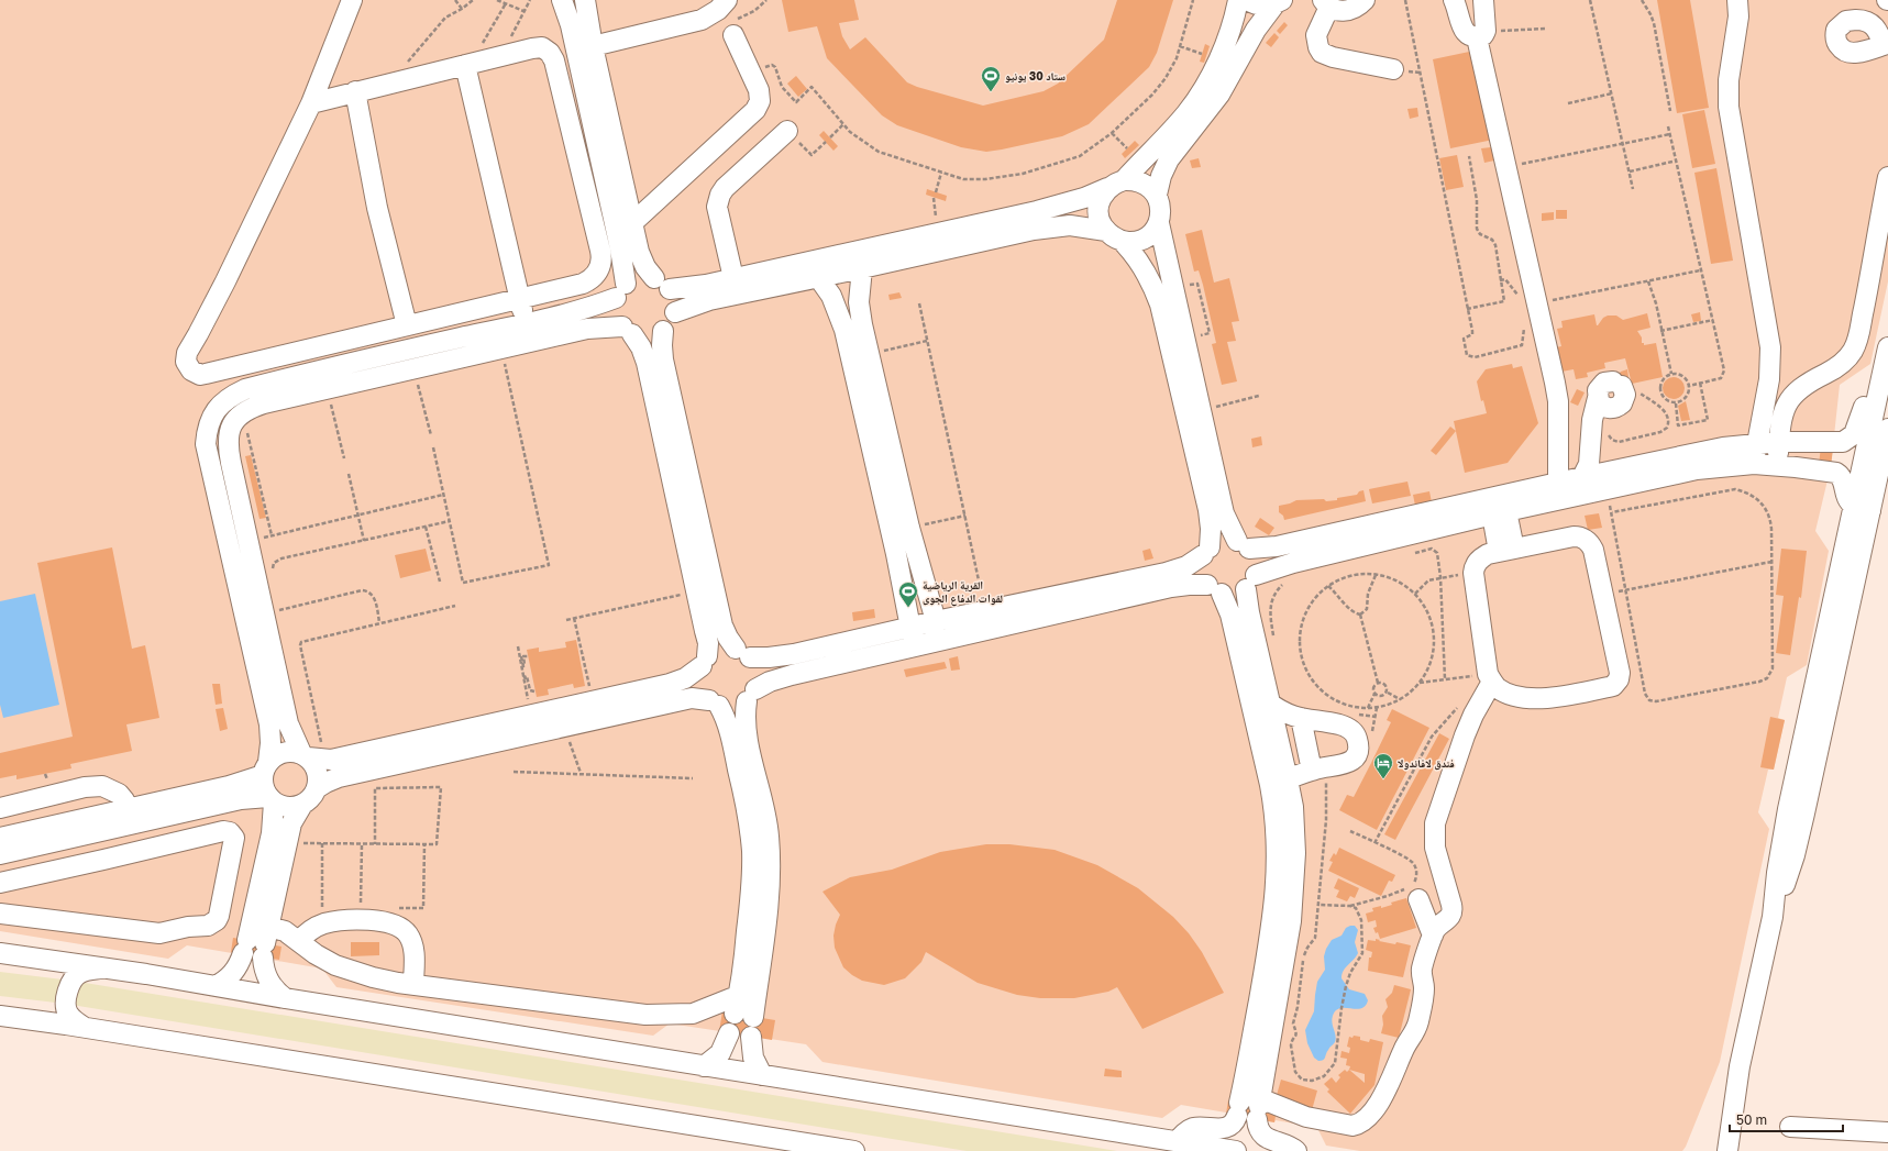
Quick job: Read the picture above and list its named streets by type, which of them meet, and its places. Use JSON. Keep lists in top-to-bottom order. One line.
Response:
{"places":{"sports":["ستاد 30 يونيو","القرية الرياضية لقوات الدفاع الجوى"],"hotel":["فندق لافاندولا"]},"scale_bar":"50 m"}
